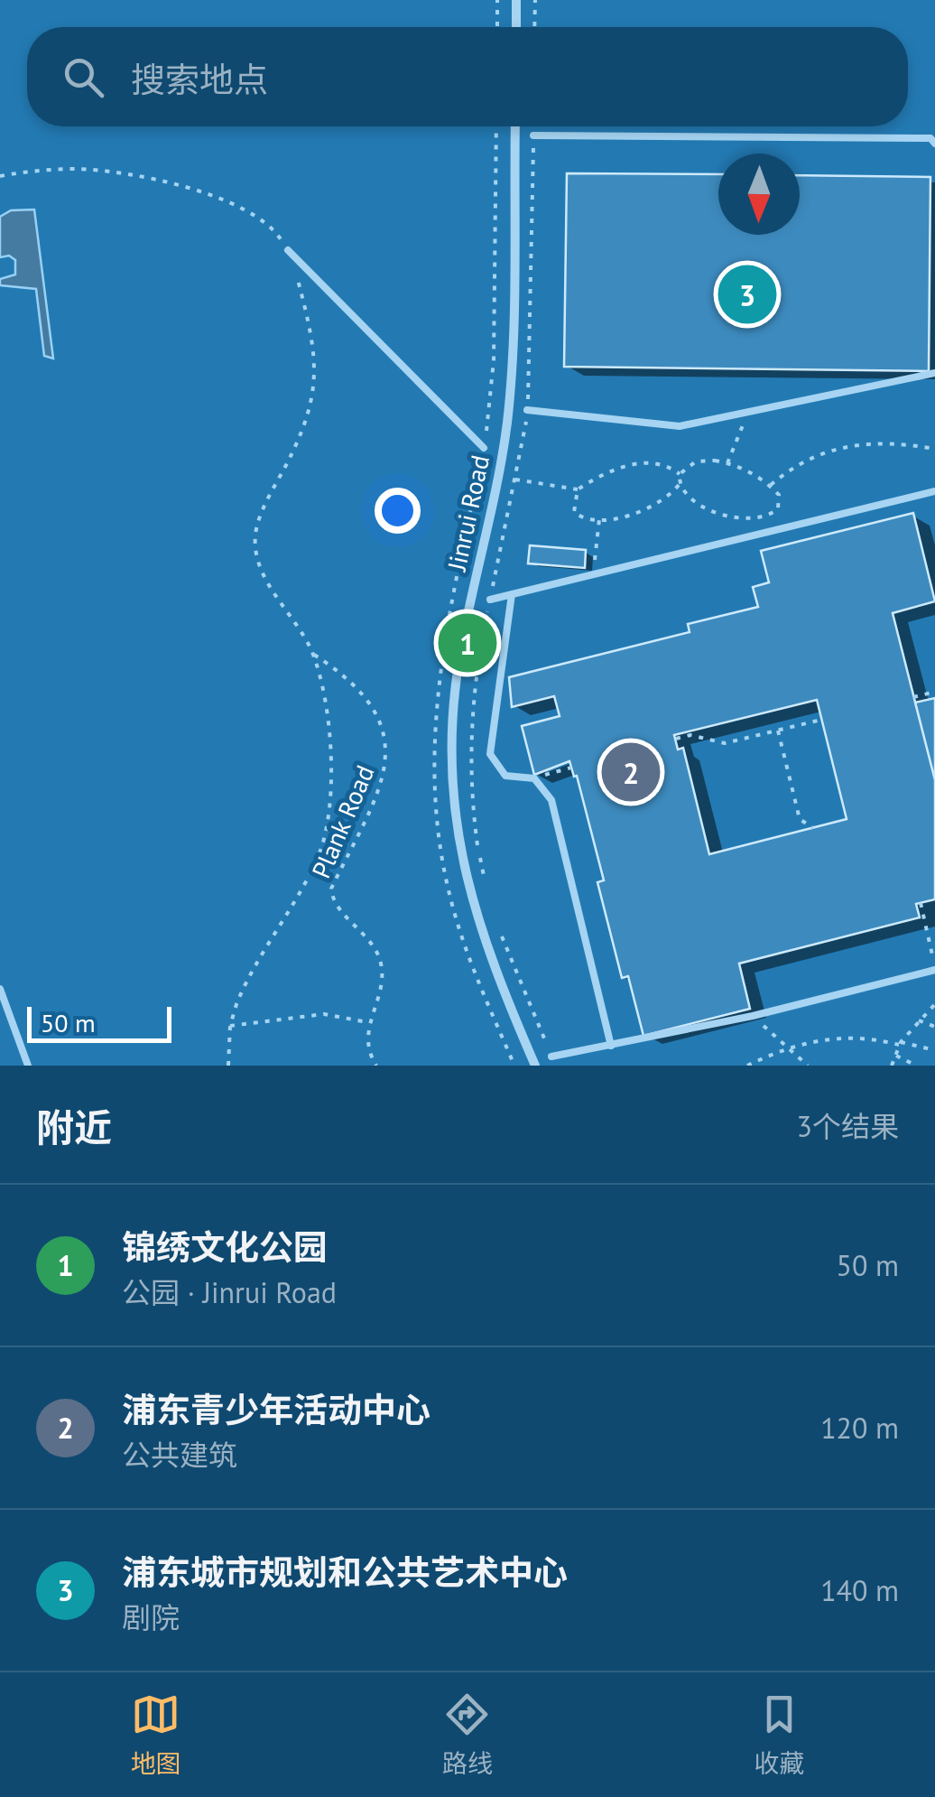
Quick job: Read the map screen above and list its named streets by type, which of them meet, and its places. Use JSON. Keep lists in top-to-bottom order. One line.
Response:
{"streets":{"street":["Jinrui Road"],"path":["Plank Road"]},"scale_bar":"50 m","north":"bottom","page":{"search":"搜索地点","pins":["3","1","2"],"scale":"50 m","heading":["附近","3个结果"],"list":[{"mark":"1","name":"锦绣文化公园","note":"公园 · Jinrui Road","value":"50 m"},{"mark":"2","name":"浦东青少年活动中心","note":"公共建筑","value":"120 m"},{"mark":"3","name":"浦东城市规划和公共艺术中心","note":"剧院","value":"140 m"}],"nav":["地图","路线","收藏"]}}
